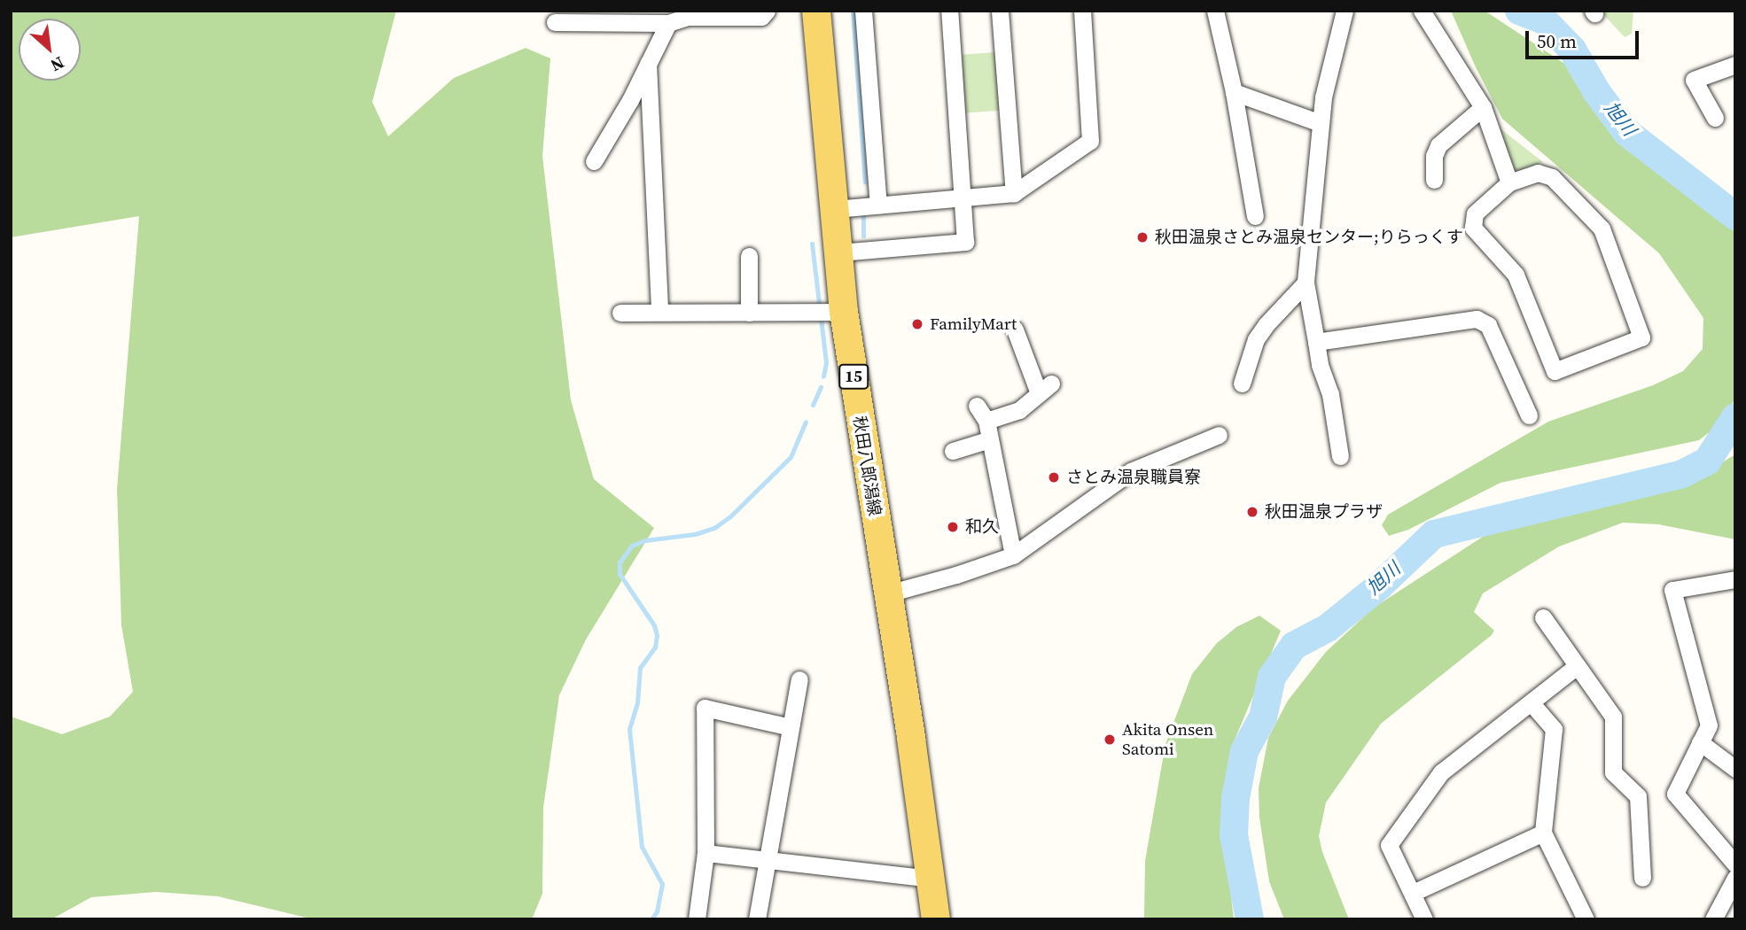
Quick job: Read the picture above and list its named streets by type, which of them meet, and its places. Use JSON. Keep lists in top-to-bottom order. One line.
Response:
{"streets":{"main road":["15","秋田八郎潟線"]},"water":["旭川"],"places":["秋田温泉さとみ温泉センター;りらっくす","FamilyMart","さとみ温泉職員寮","秋田温泉プラザ","和久","Akita Onsen Satomi"],"scale_bar":"50 m","north":"bottom right"}
